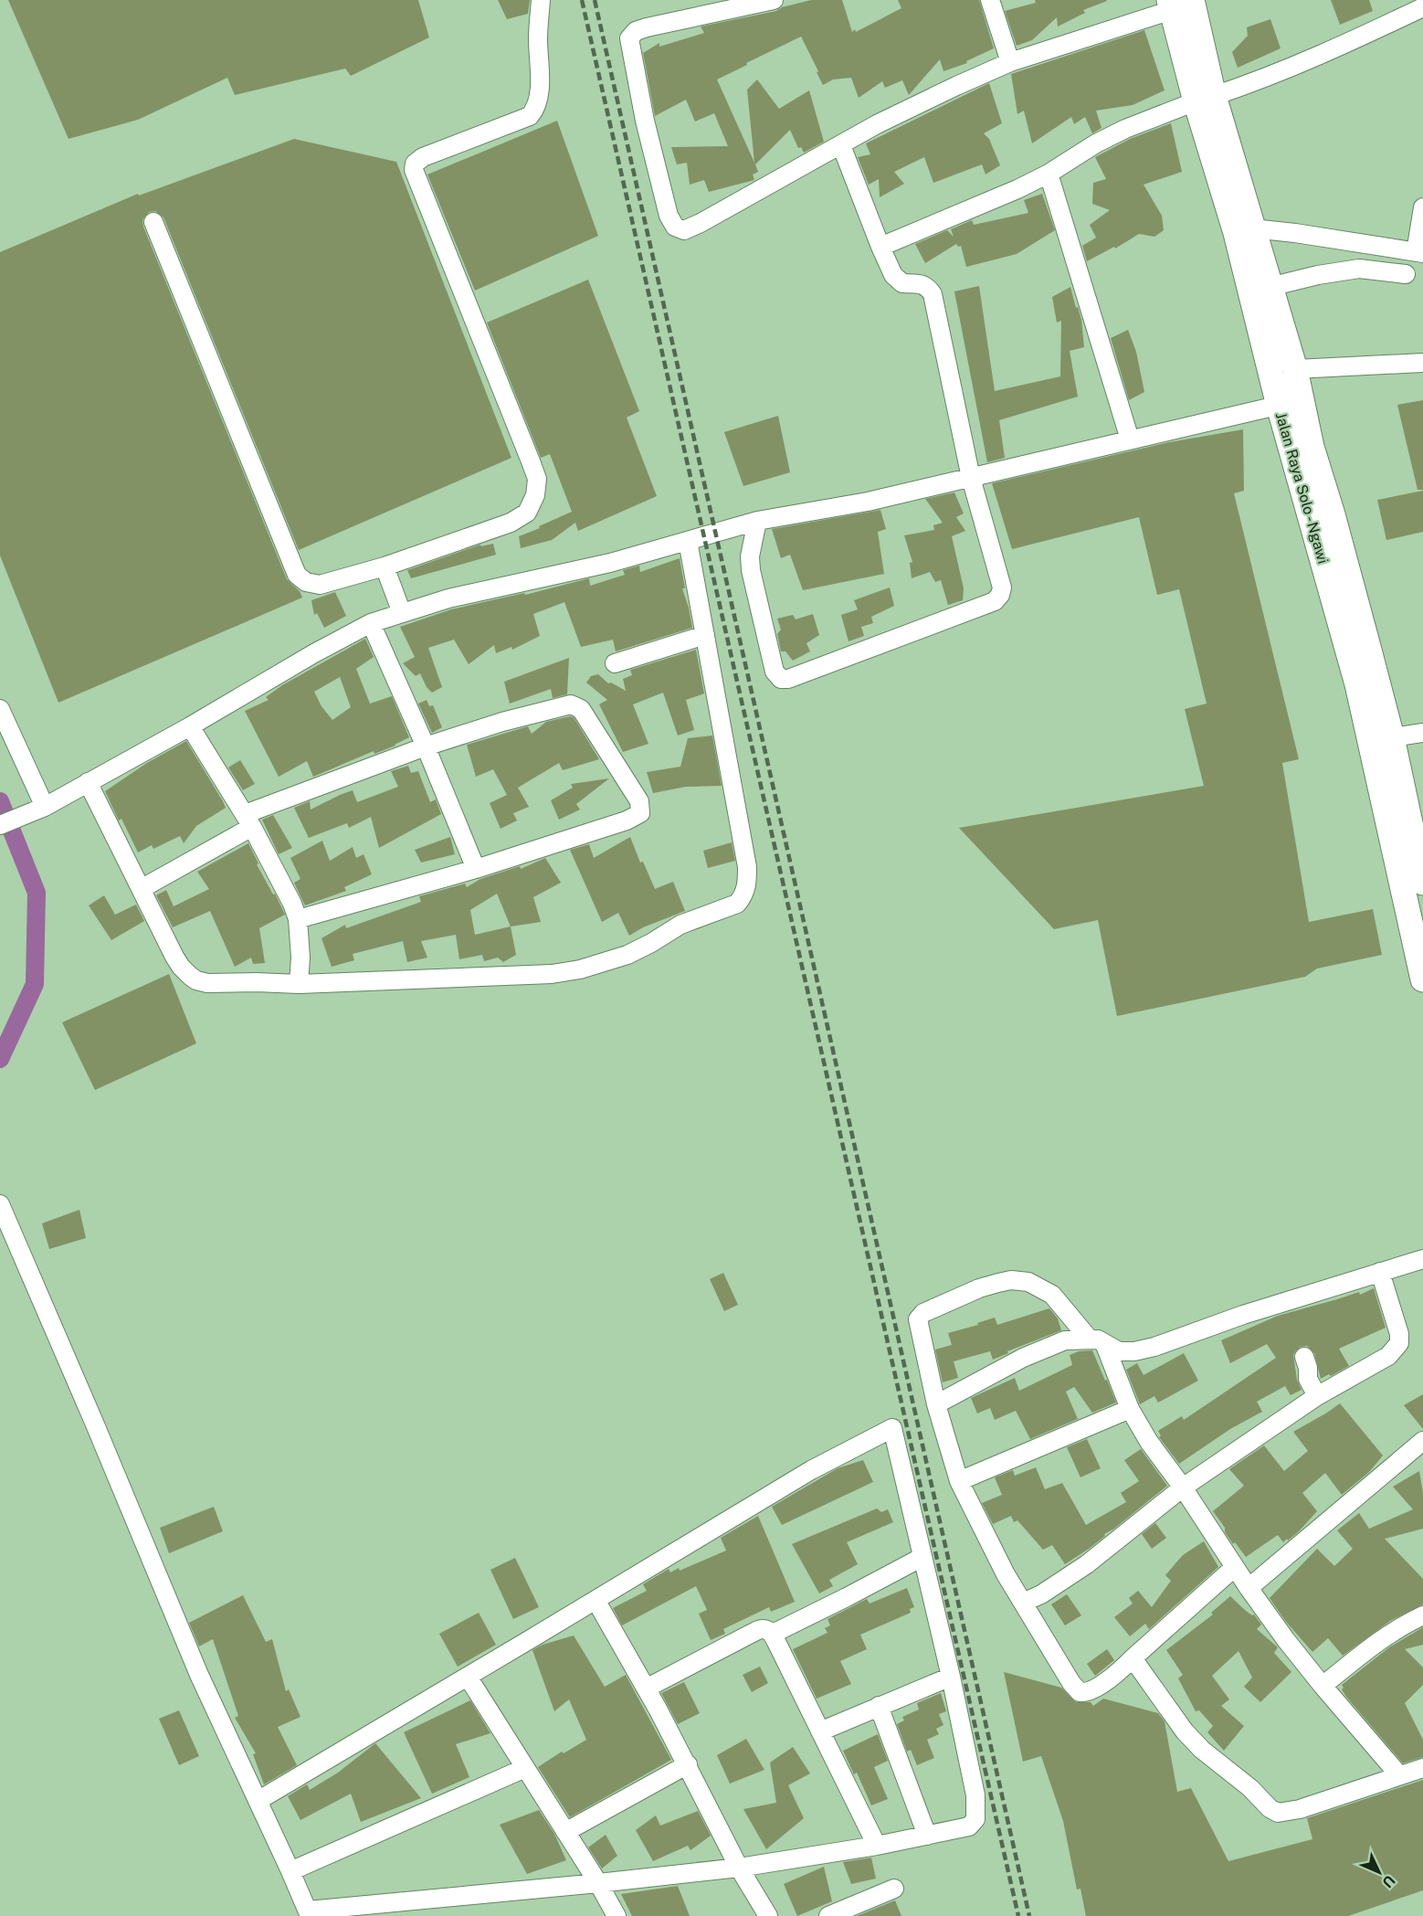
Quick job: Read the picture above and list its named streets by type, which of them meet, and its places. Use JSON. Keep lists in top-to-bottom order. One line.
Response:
{"streets":{"highway":["Jalan Raya Solo - Ngawi"]},"north":"bottom right"}
